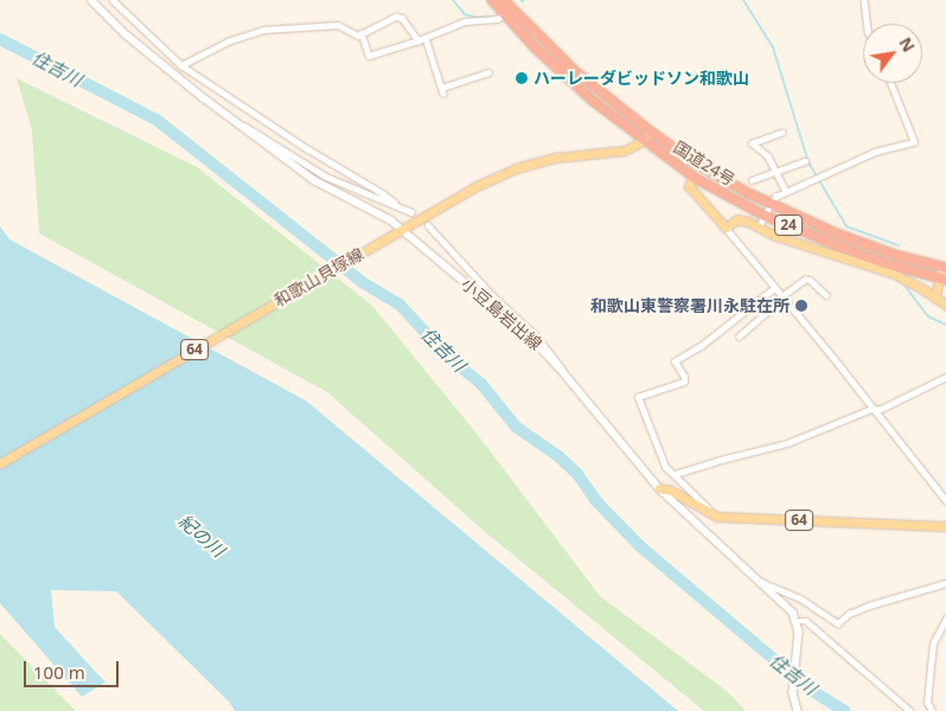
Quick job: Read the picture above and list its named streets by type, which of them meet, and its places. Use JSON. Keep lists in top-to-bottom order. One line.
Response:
{"streets":{"highway":["国道24号","24"],"main road":["和歌山貝塚線","小豆島岩出線","64"]},"crossings":[["国道24号","和歌山貝塚線"],["和歌山貝塚線","小豆島岩出線"],["小豆島岩出線","64"]],"water":["住吉川","紀の川"],"places":["ハーレーダビッドソン和歌山","和歌山東警察署川永駐在所"],"scale_bar":"100 m","north":"top right"}
